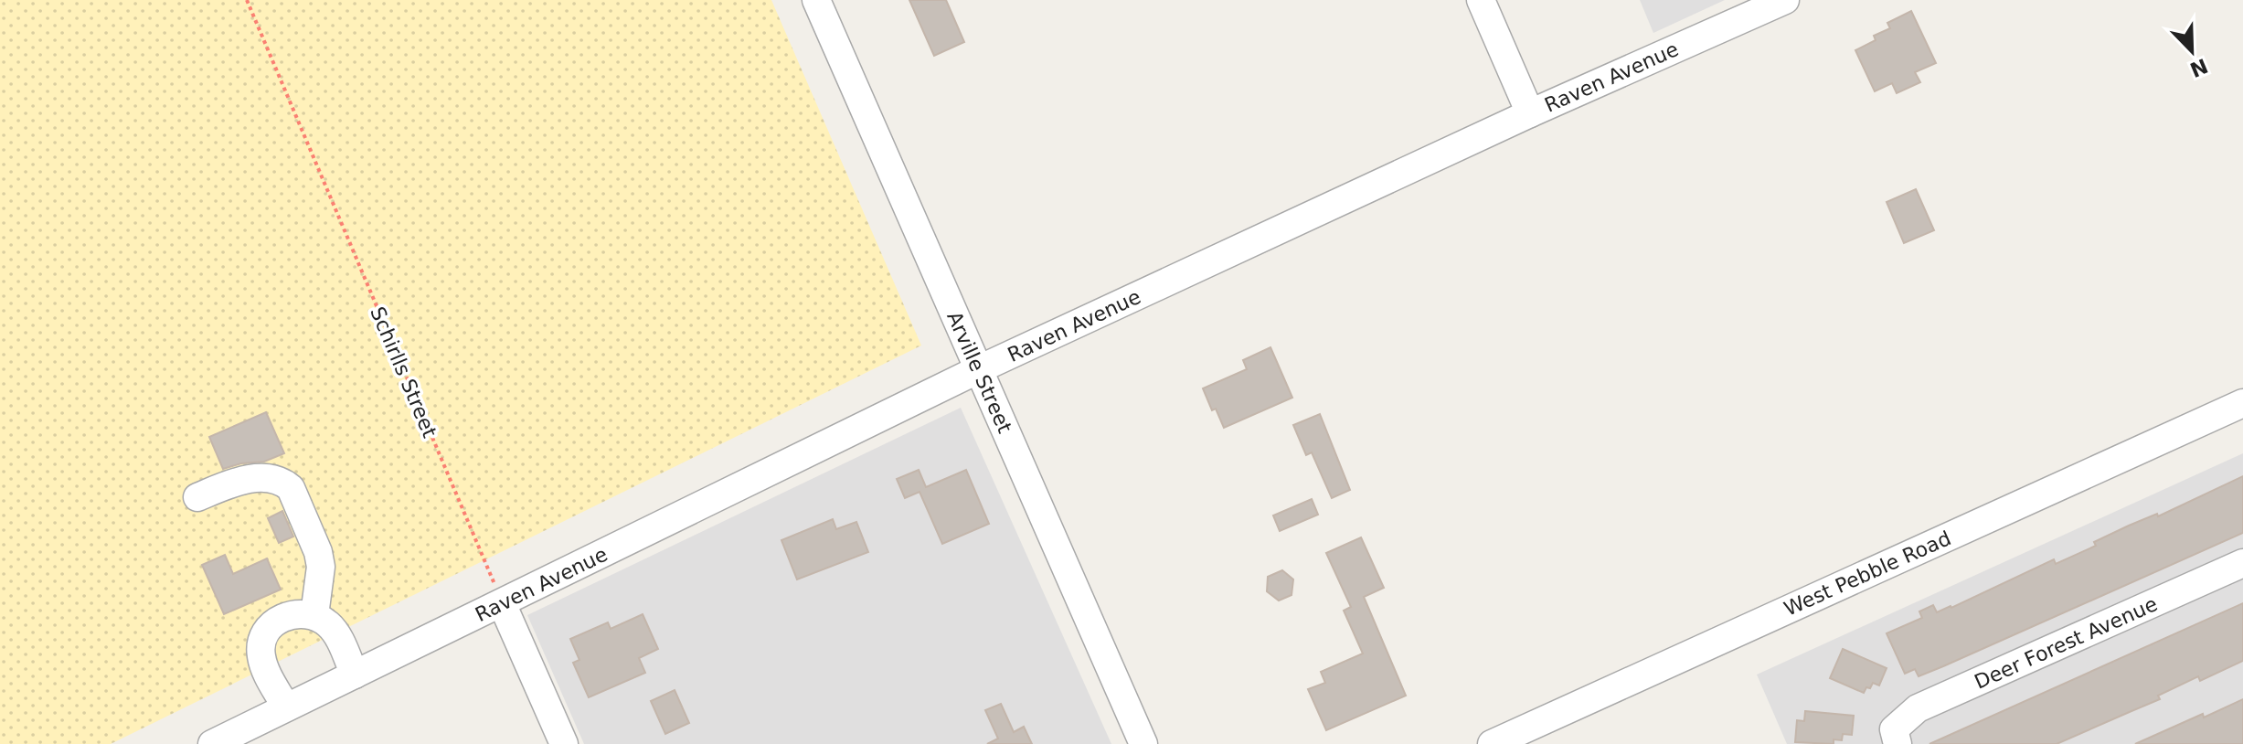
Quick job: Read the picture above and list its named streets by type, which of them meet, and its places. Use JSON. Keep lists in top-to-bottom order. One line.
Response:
{"streets":{"street":["Raven Avenue","Arville Street","West Pebble Road","Deer Forest Avenue"],"path":["Schirlls Street"]},"crossings":[["Raven Avenue","Schirlls Street"],["Raven Avenue","Arville Street"]],"north":"bottom right"}
